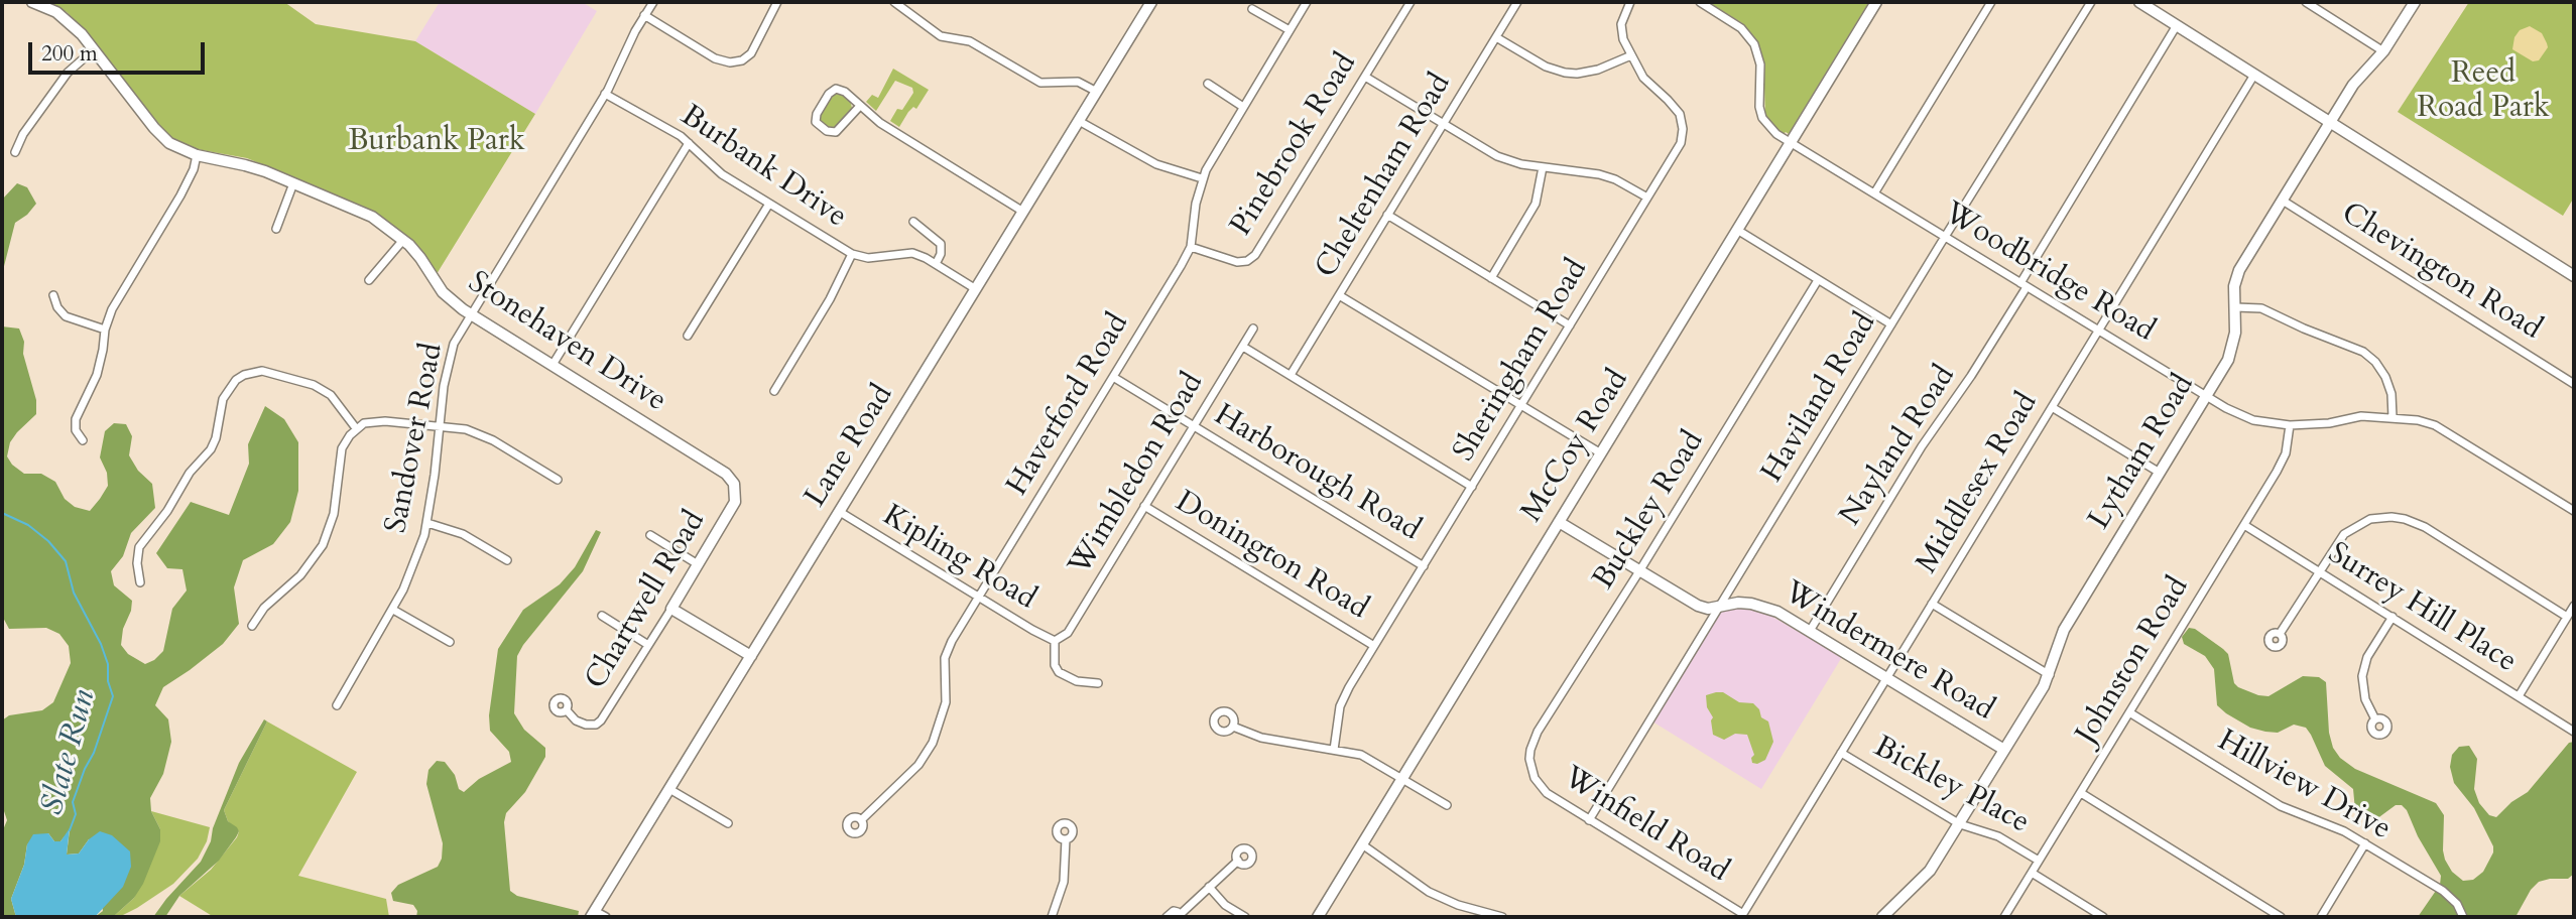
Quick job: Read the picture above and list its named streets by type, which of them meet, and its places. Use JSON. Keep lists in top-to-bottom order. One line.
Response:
{"streets":{"street":["Pinebrook Road","Burbank Drive","Cheltenham Road","Chevington Road","Woodbridge Road","Stonehaven Drive","Sheringham Road","Haviland Road","Haverford Road","Sandover Road","Lane Road","McCoy Road","Nayland Road","Lytham Road","Harborough Road","Wimbledon Road","Middlesex Road","Buckley Road","Donington Road","Kipling Road","Chartwell Road","Surrey Hill Place","Windermere Road","Johnston Road","Bickley Place","Hillview Drive","Winfield Road"]},"crossings":[["Pinebrook Road","Haverford Road"],["Burbank Drive","Sandover Road"],["Burbank Drive","Lane Road"],["Chevington Road","Lytham Road"],["Woodbridge Road","Haviland Road"],["Woodbridge Road","McCoy Road"],["Woodbridge Road","Nayland Road"],["Woodbridge Road","Lytham Road"],["Woodbridge Road","Middlesex Road"],["Woodbridge Road","Johnston Road"],["Stonehaven Drive","Sandover Road"],["Stonehaven Drive","Chartwell Road"],["Sheringham Road","Harborough Road"],["Sheringham Road","Donington Road"],["Haviland Road","Windermere Road"],["Haviland Road","Winfield Road"],["Haverford Road","Harborough Road"],["Haverford Road","Kipling Road"],["Lane Road","Kipling Road"],["McCoy Road","Windermere Road"],["Nayland Road","Windermere Road"],["Lytham Road","Windermere Road"],["Lytham Road","Bickley Place"],["Harborough Road","Wimbledon Road"],["Wimbledon Road","Donington Road"],["Wimbledon Road","Kipling Road"],["Middlesex Road","Windermere Road"],["Middlesex Road","Bickley Place"],["Middlesex Road","Winfield Road"],["Buckley Road","Windermere Road"],["Buckley Road","Winfield Road"],["Surrey Hill Place","Johnston Road"],["Johnston Road","Bickley Place"],["Johnston Road","Hillview Drive"]],"water":["Slate Run"],"parks":["Reed Road Park","Burbank Park"],"scale_bar":"200 m"}
